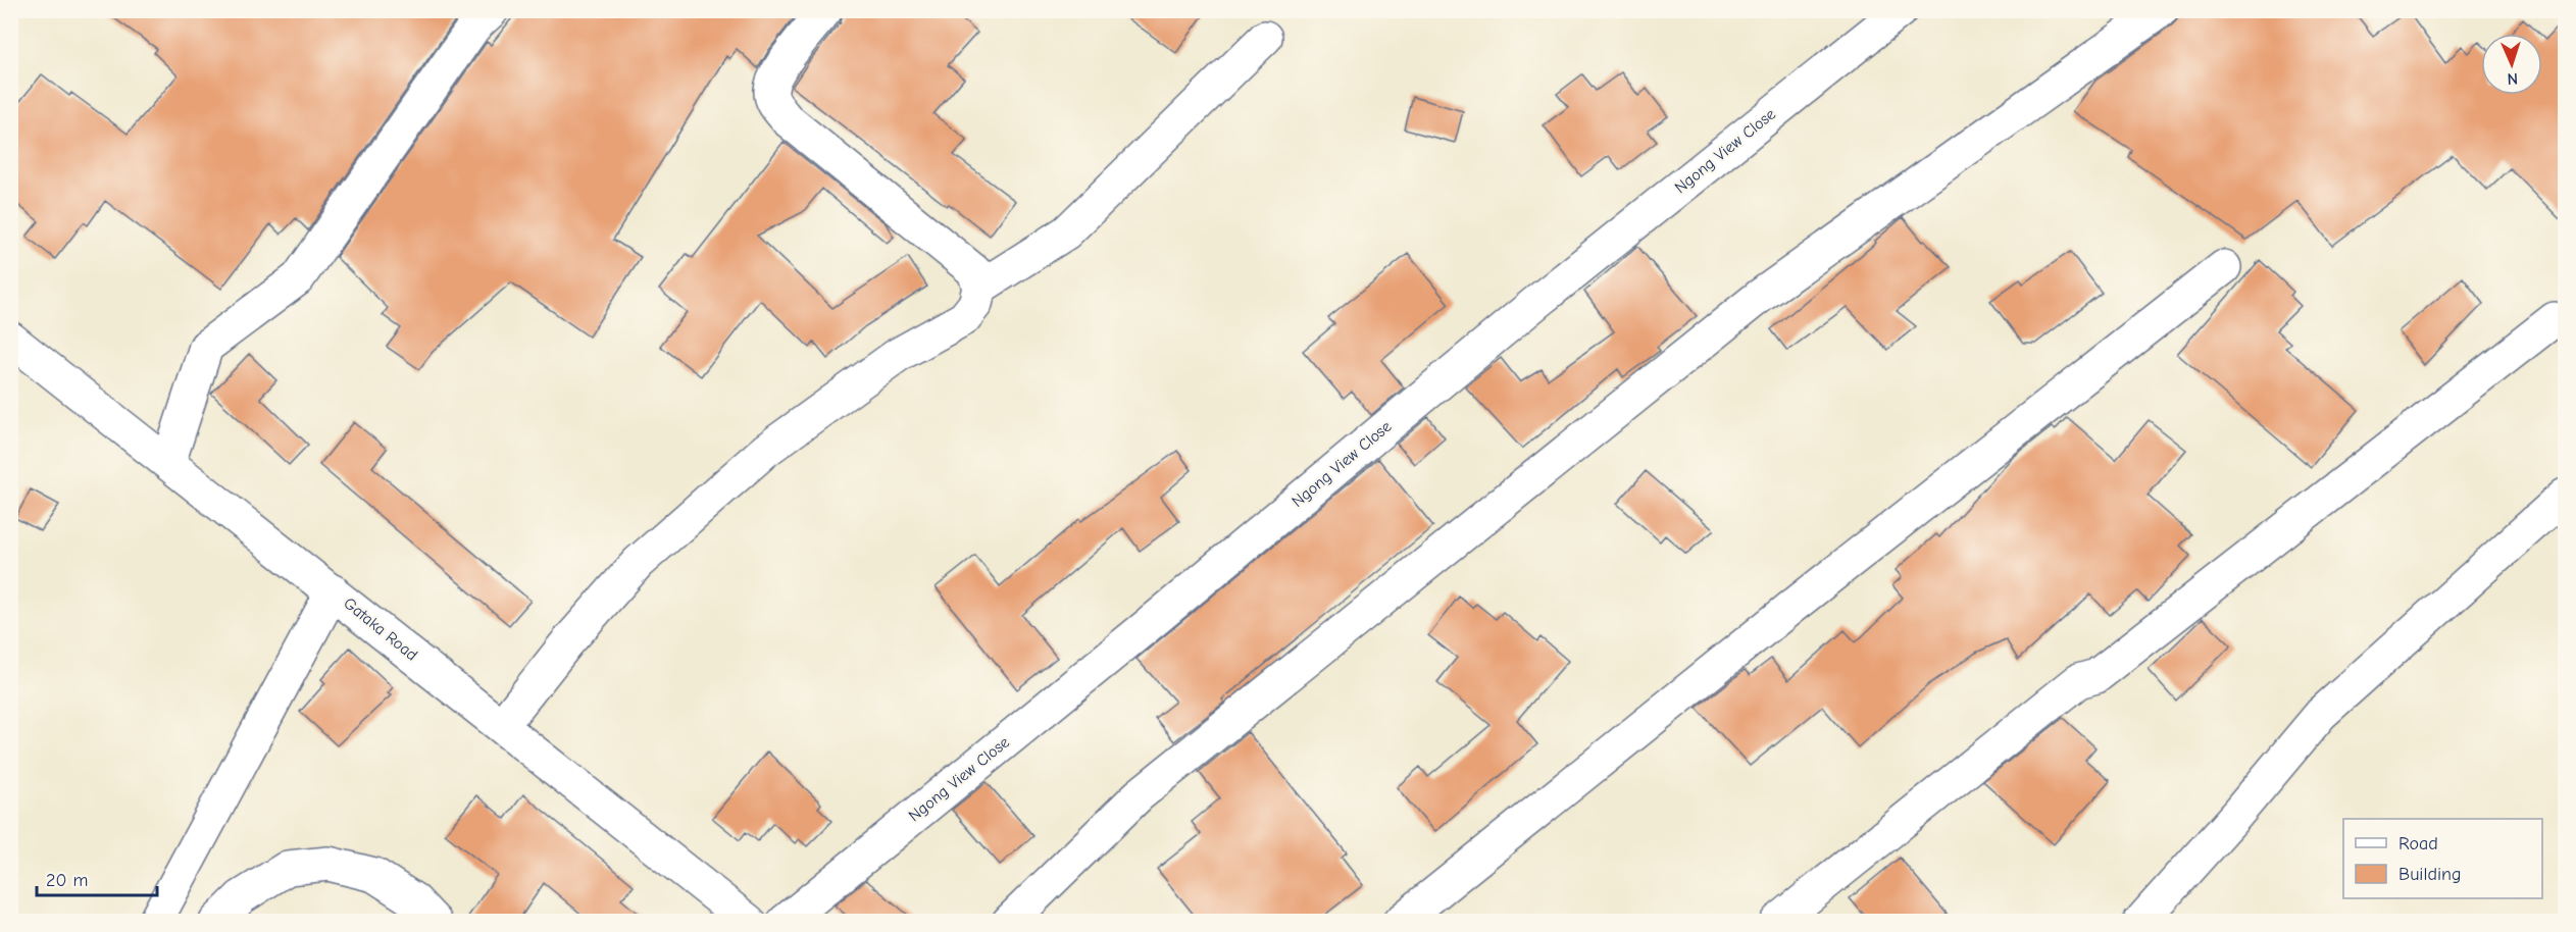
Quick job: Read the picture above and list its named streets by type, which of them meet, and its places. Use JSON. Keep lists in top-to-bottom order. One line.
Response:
{"streets":{"street":["Ngong View Close","Gataka Road"]},"legend":["Road","Building"],"scale_bar":"20 m","north":"bottom"}
